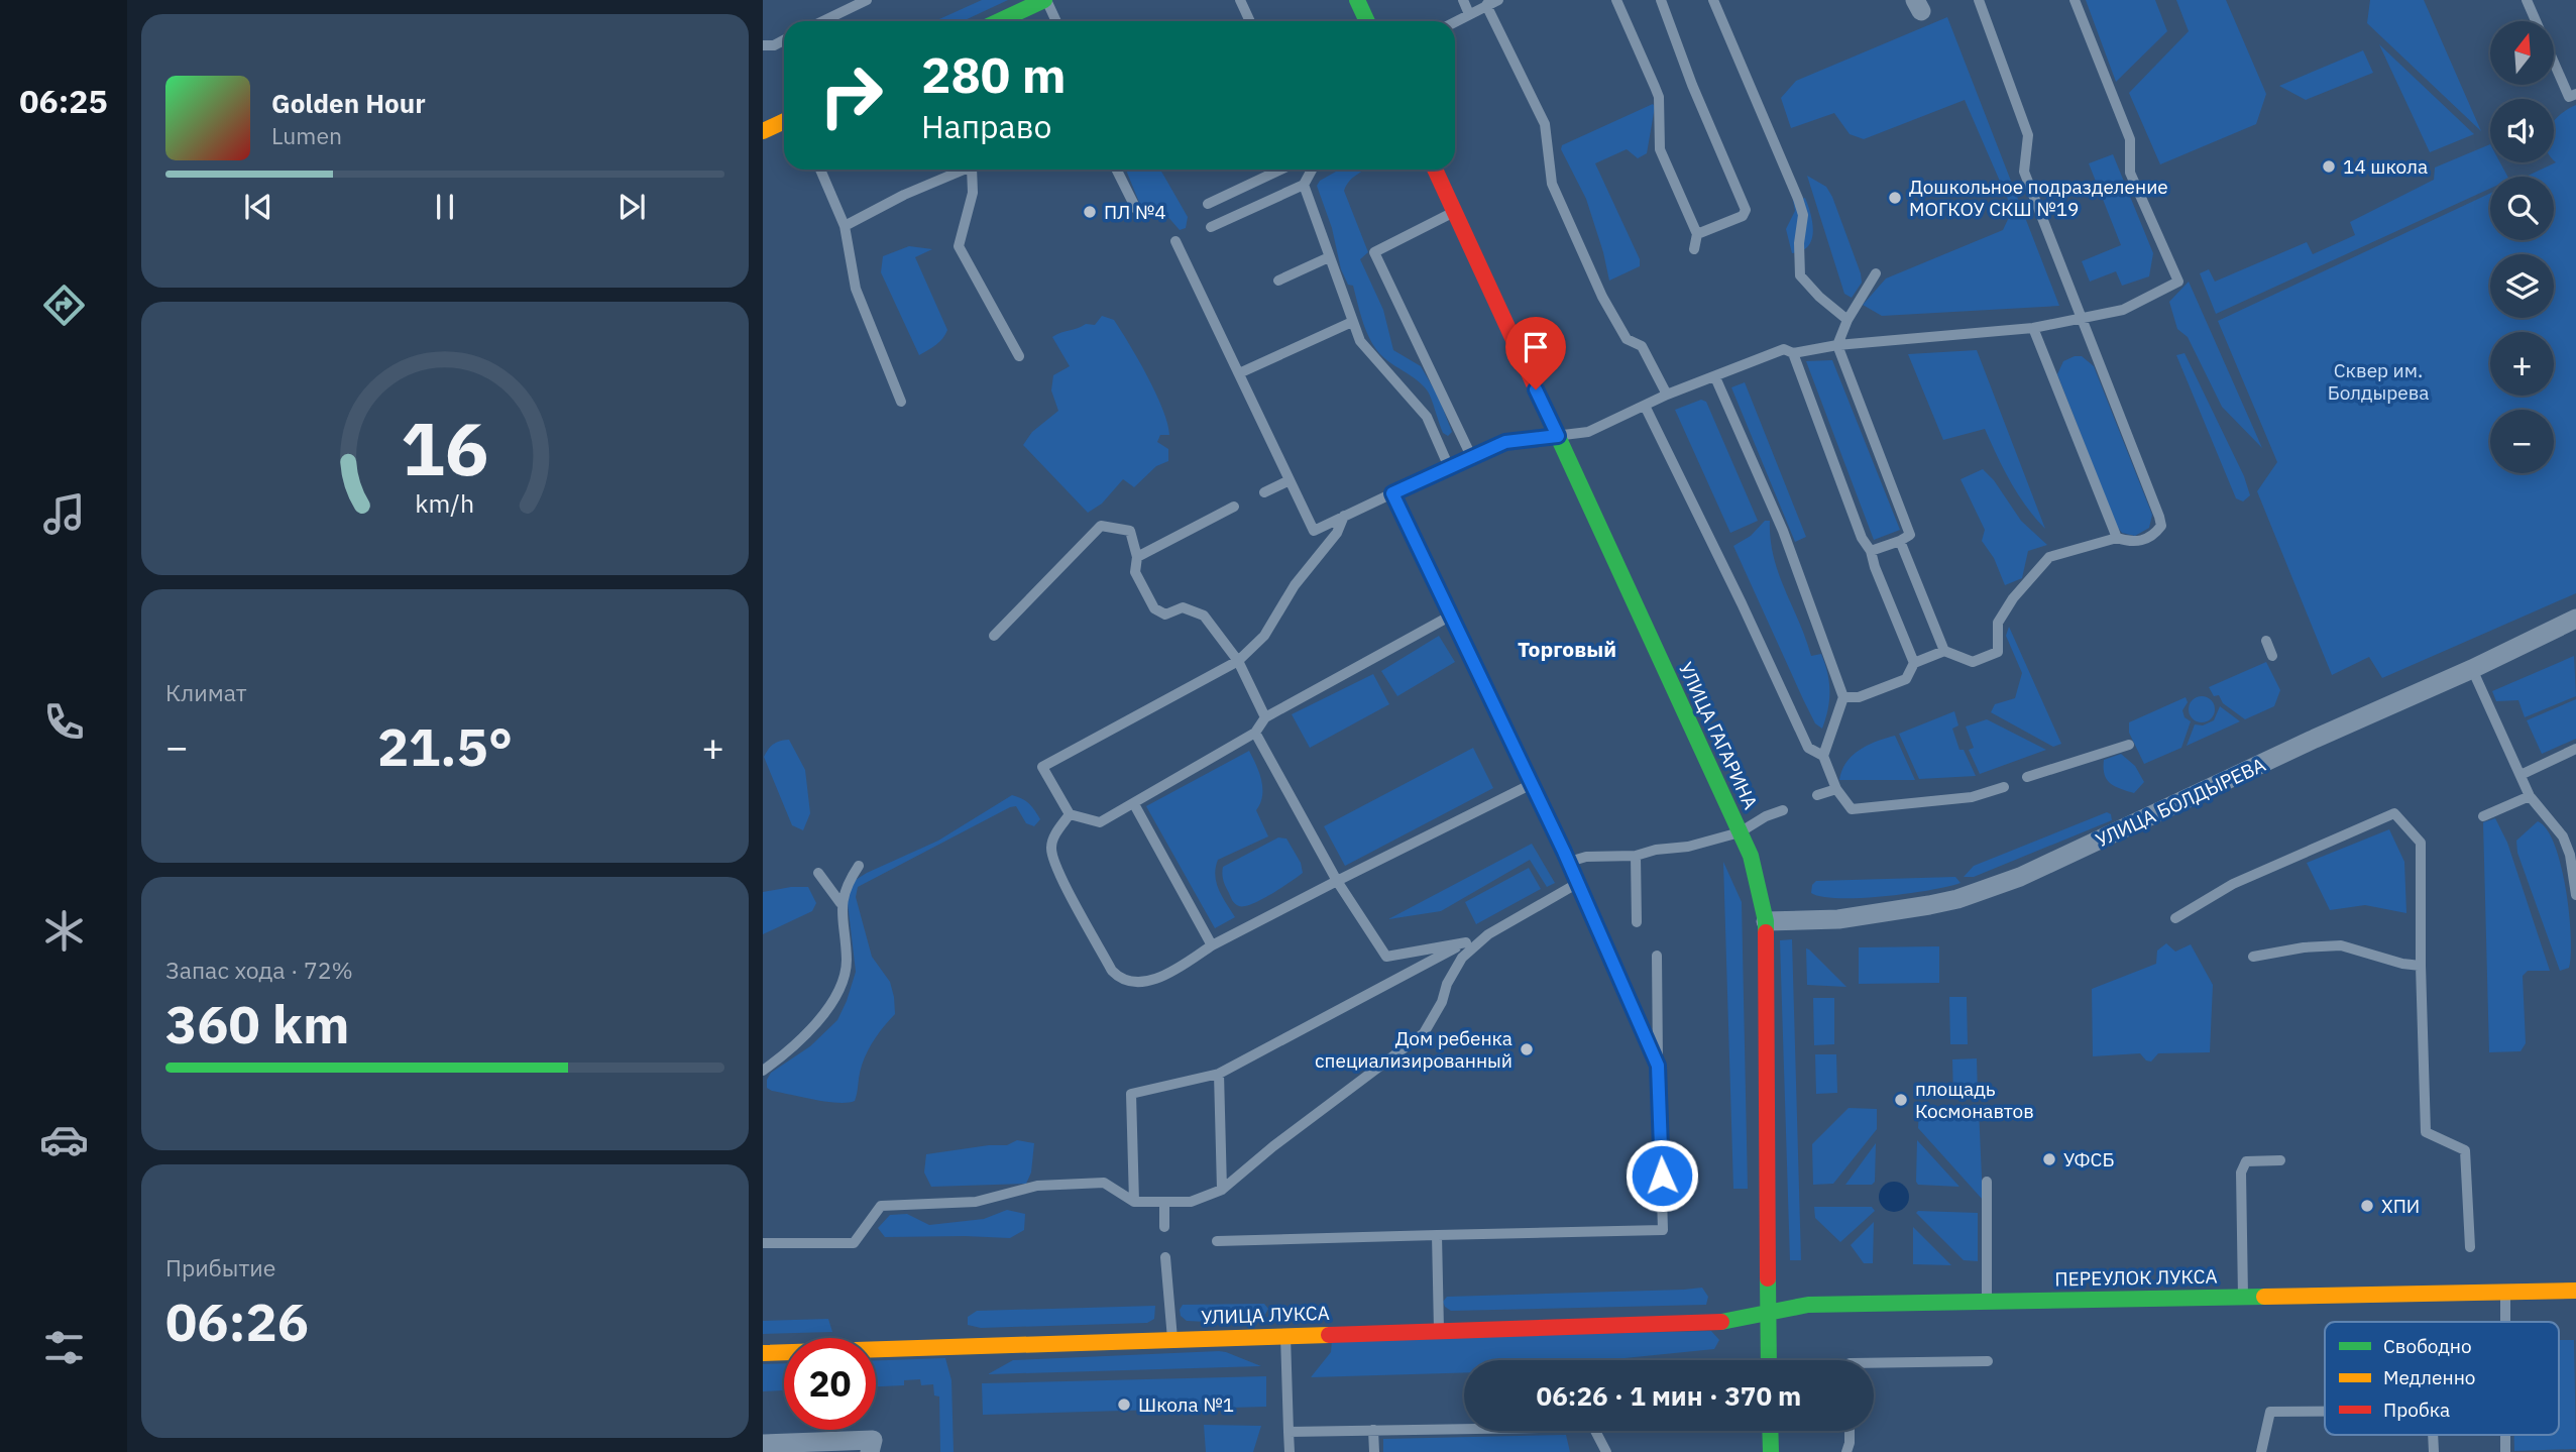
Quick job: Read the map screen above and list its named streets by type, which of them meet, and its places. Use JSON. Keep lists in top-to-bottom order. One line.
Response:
{"streets":{"street":["УЛИЦА ГАГАРИНА","УЛИЦА БОЛДЫРЕВА","ПЕРЕУЛОК ЛУКСА","УЛИЦА ЛУКСА"]},"crossings":[["УЛИЦА ГАГАРИНА","УЛИЦА БОЛДЫРЕВА"],["УЛИЦА ГАГАРИНА","ПЕРЕУЛОК ЛУКСА"],["УЛИЦА ГАГАРИНА","УЛИЦА ЛУКСА"],["ПЕРЕУЛОК ЛУКСА","УЛИЦА ЛУКСА"]],"districts":["Торговый"],"parks":["Сквер им. Болдырева"],"places":["14 школа","Дошкольное подразделение МОГКОУ СКШ №19","ПЛ №4","Дом ребенка специализированный","площадь Космонавтов","УФСБ","ХПИ","Школа №1"],"legend":["Свободно","Медленно","Пробка"],"north":"top","page":{"tabs":"06:25","map_buttons":["+","−"],"turn":["280 m","Направо"],"song":["Golden Hour","Lumen"],"tile":["Климат",["Запас хода · 72%","360 km"],["Прибытие","06:26"]],"heat":["−","21.5°","+"],"limit":"20","trip":"06:26 · 1 мин · 370 m","gauge":["16","km/h"]}}
